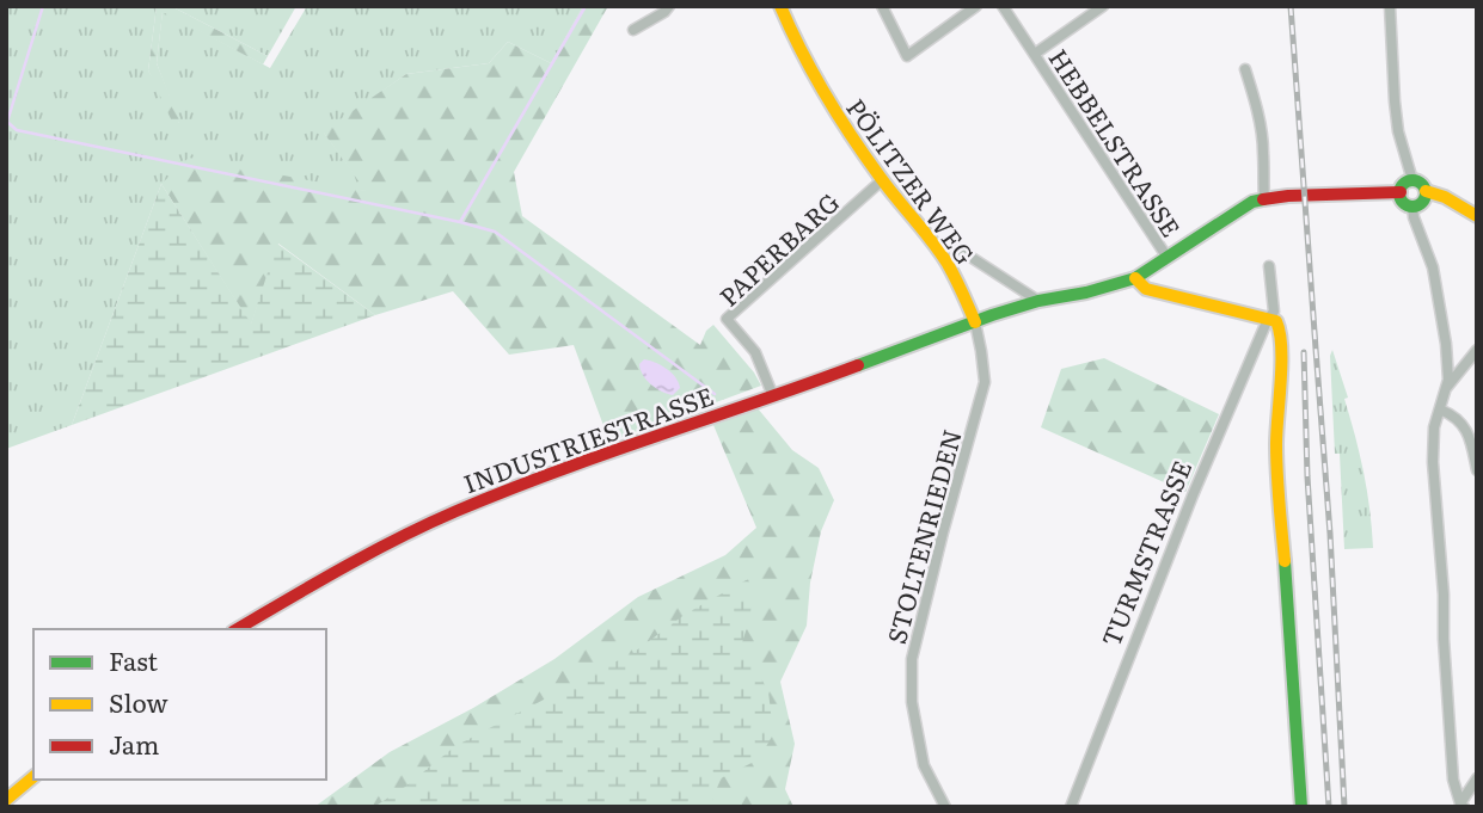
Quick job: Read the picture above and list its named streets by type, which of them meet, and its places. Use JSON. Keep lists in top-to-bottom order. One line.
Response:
{"streets":{"street":["HEBBELSTRASSE","PÖLITZER WEG","PAPERBARG","INDUSTRIESTRASSE","STOLTENRIEDEN","TURMSTRASSE"]},"crossings":[["PÖLITZER WEG","PAPERBARG"],["PÖLITZER WEG","INDUSTRIESTRASSE"],["PÖLITZER WEG","STOLTENRIEDEN"],["PAPERBARG","INDUSTRIESTRASSE"],["INDUSTRIESTRASSE","STOLTENRIEDEN"]],"legend":["Fast","Slow","Jam"]}
